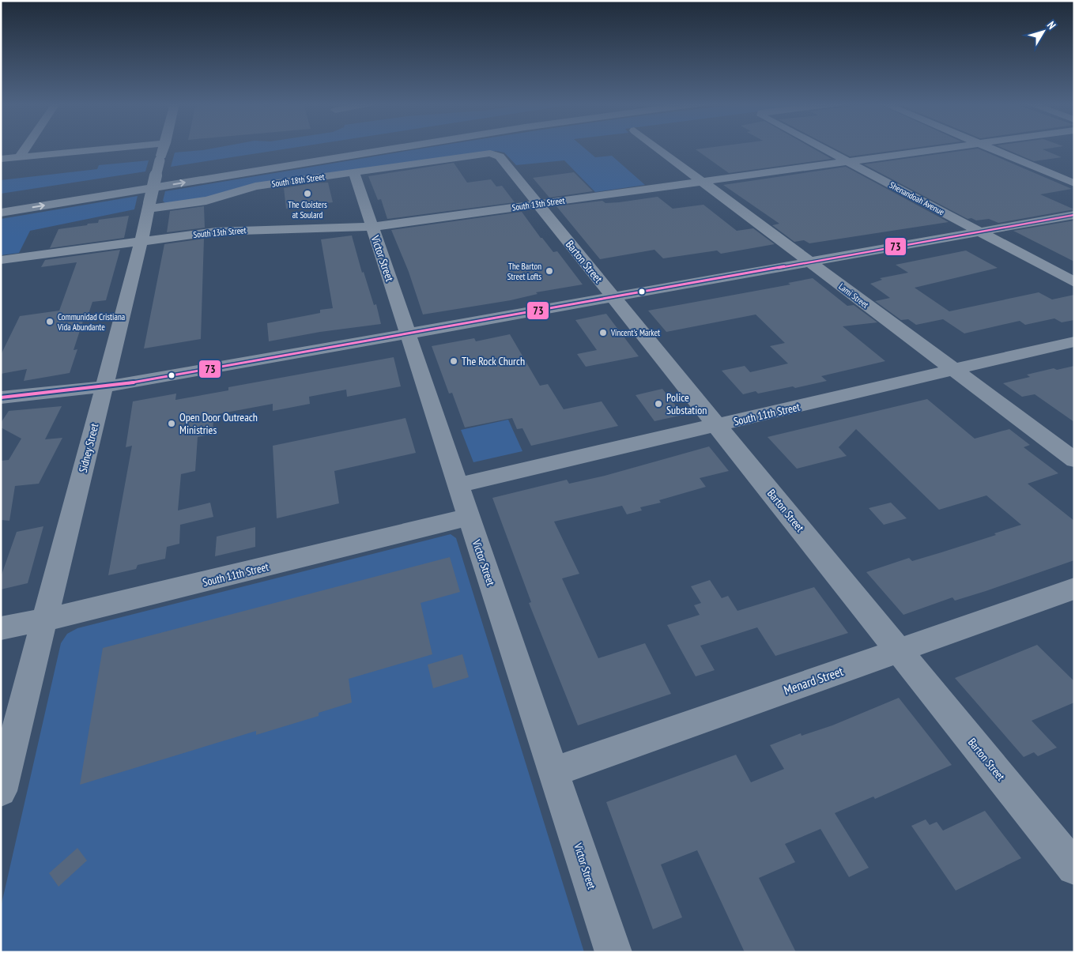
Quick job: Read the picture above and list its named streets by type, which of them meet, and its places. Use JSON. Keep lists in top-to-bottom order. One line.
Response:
{"streets":{"main road":["South 18th Street","Shenandoah Avenue","South 13th Street","Victor Street","Barton Street","Lami Street","South 11th Street","Sidney Street","Menard Street"]},"crossings":[["South 18th Street","Victor Street"],["South 18th Street","Barton Street"],["South 18th Street","Sidney Street"],["Shenandoah Avenue","South 13th Street"],["South 13th Street","Victor Street"],["South 13th Street","Barton Street"],["South 13th Street","Lami Street"],["South 13th Street","Sidney Street"],["Victor Street","South 11th Street"],["Victor Street","Menard Street"],["Barton Street","South 11th Street"],["Barton Street","Menard Street"],["Lami Street","South 11th Street"],["South 11th Street","Sidney Street"]],"places":["The Cloisters at Soulard","The Barton Street Lofts","Communidad Cristiana Vida Abundante","Vincent's Market","The Rock Church","Police Substation","Open Door Outreach Ministries"],"lines":["transit line 73"],"north":"top right"}
